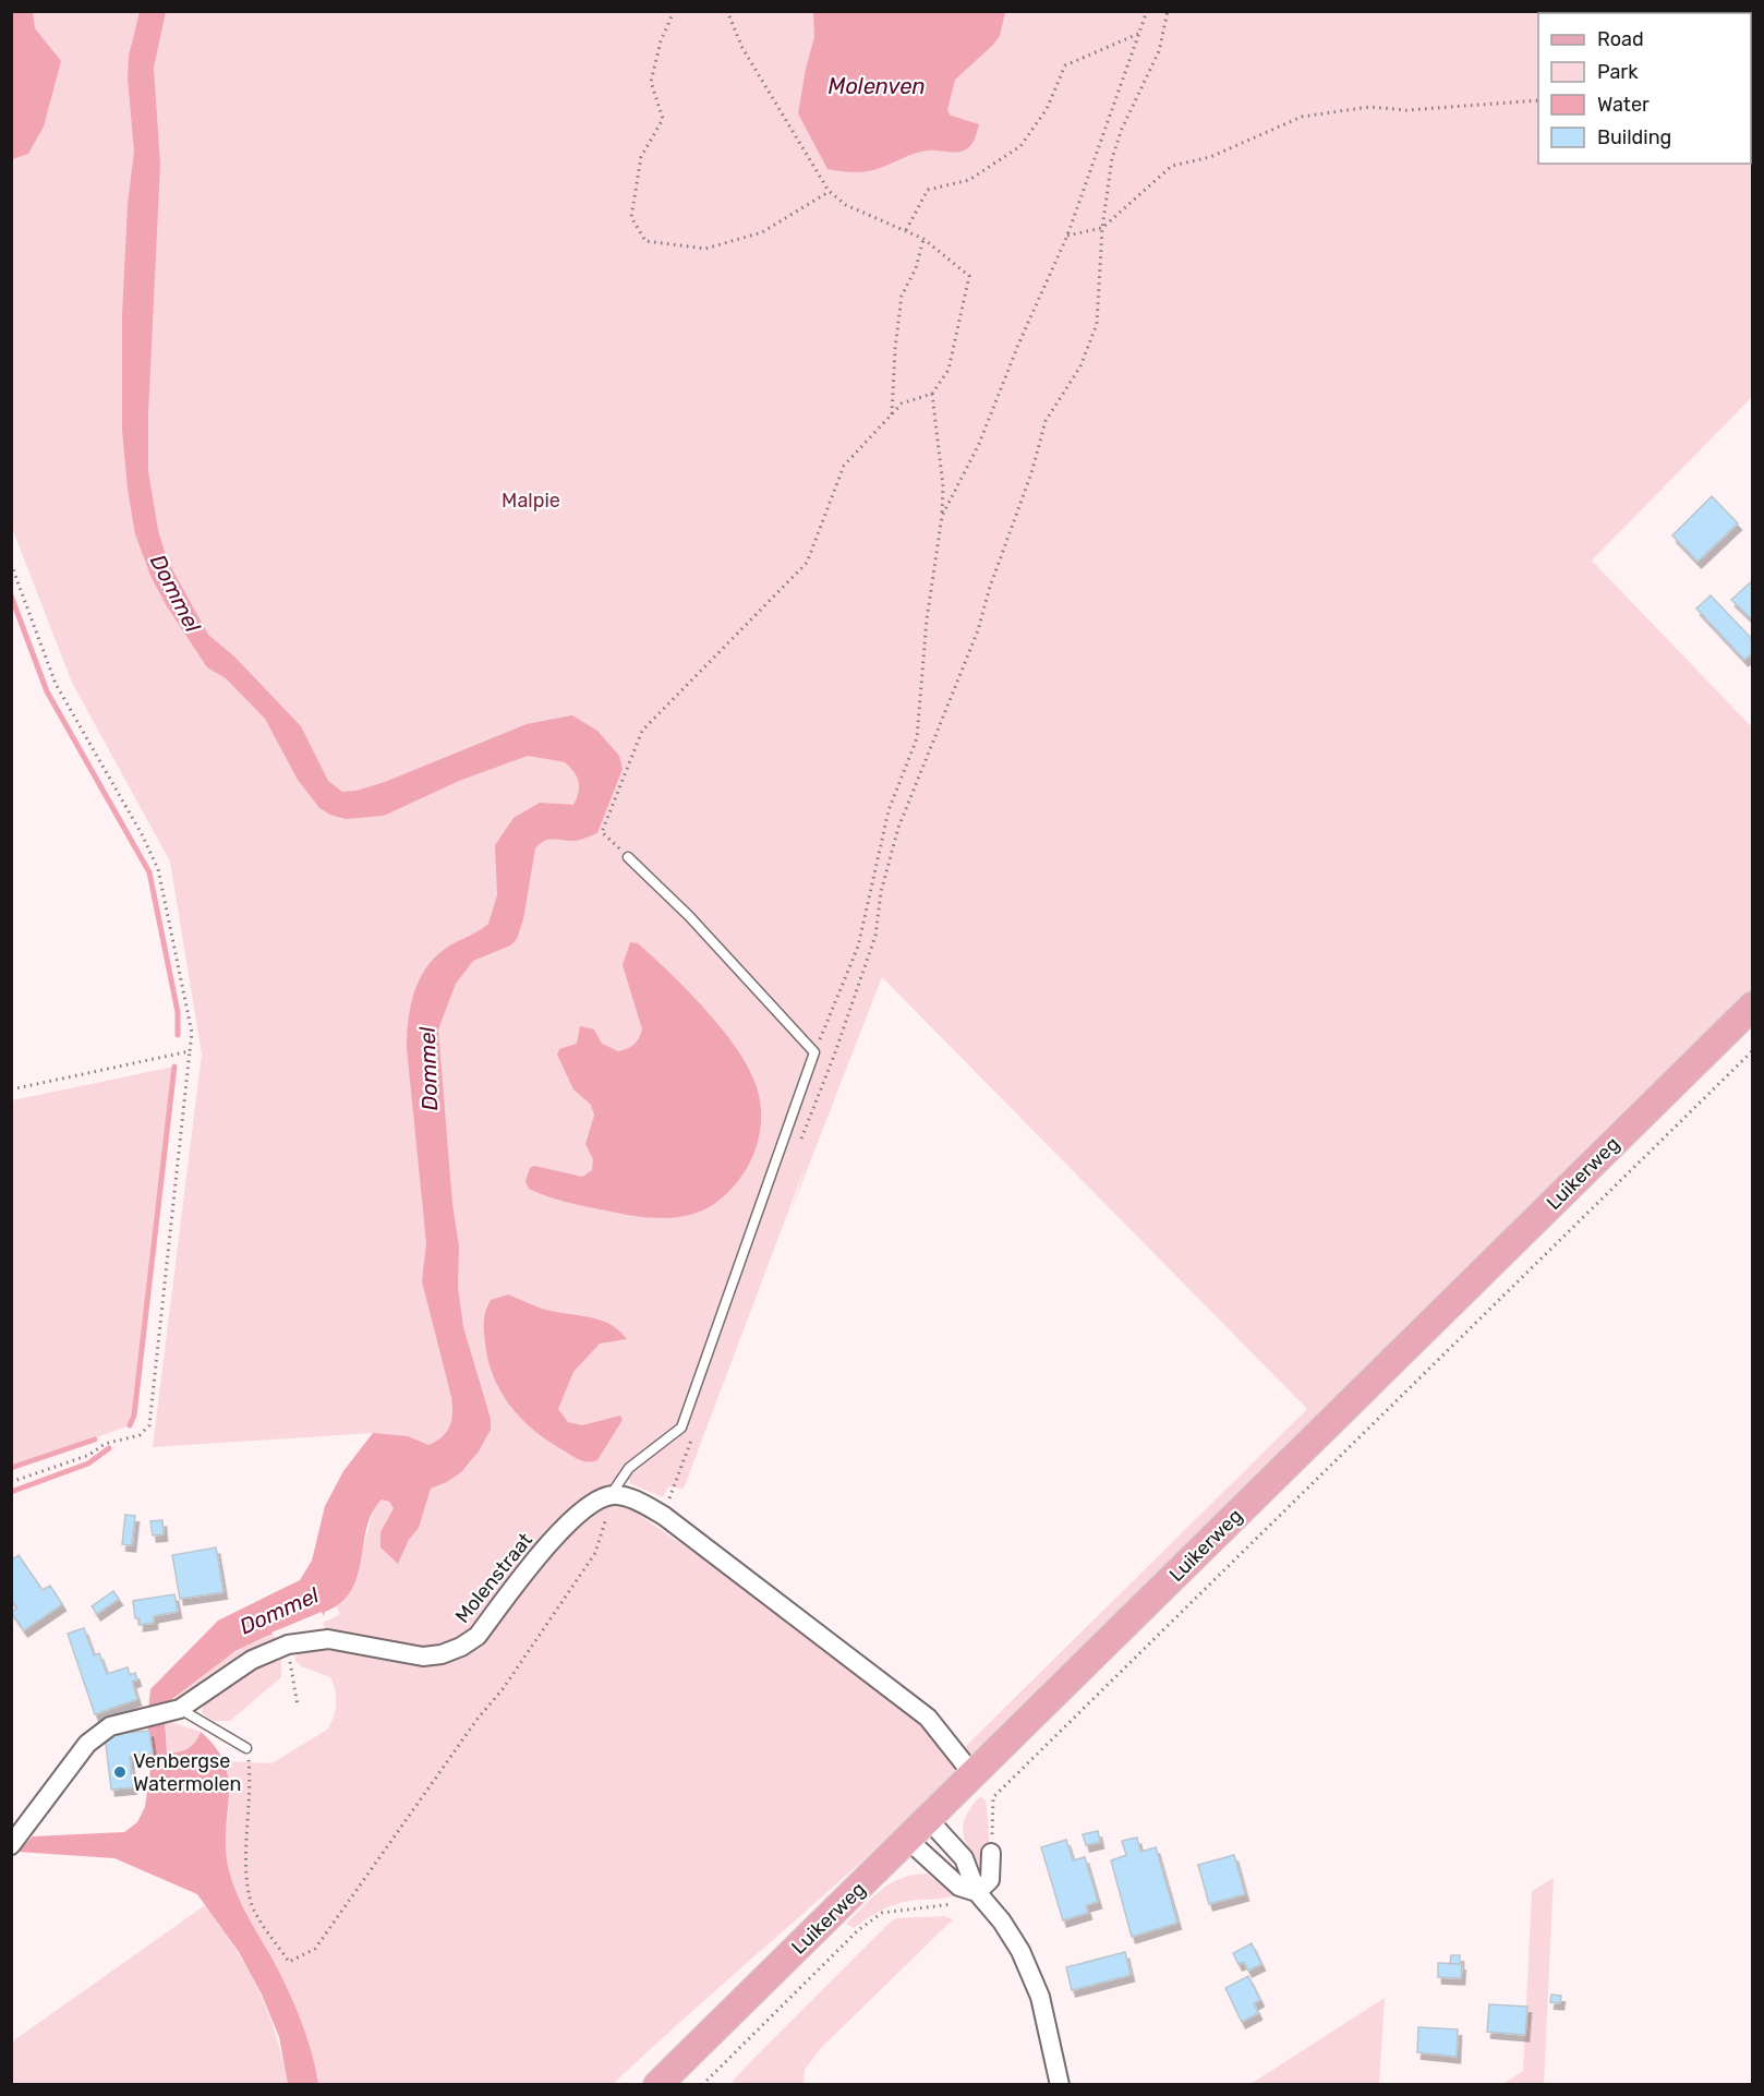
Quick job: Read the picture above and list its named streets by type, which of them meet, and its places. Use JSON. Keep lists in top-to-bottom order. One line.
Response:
{"streets":{"main road":["Luikerweg"],"street":["Molenstraat"]},"water":["Molenven","Dommel"],"parks":["Malpie"],"places":["Venbergse Watermolen"],"legend":["Road","Park","Water","Building"]}
